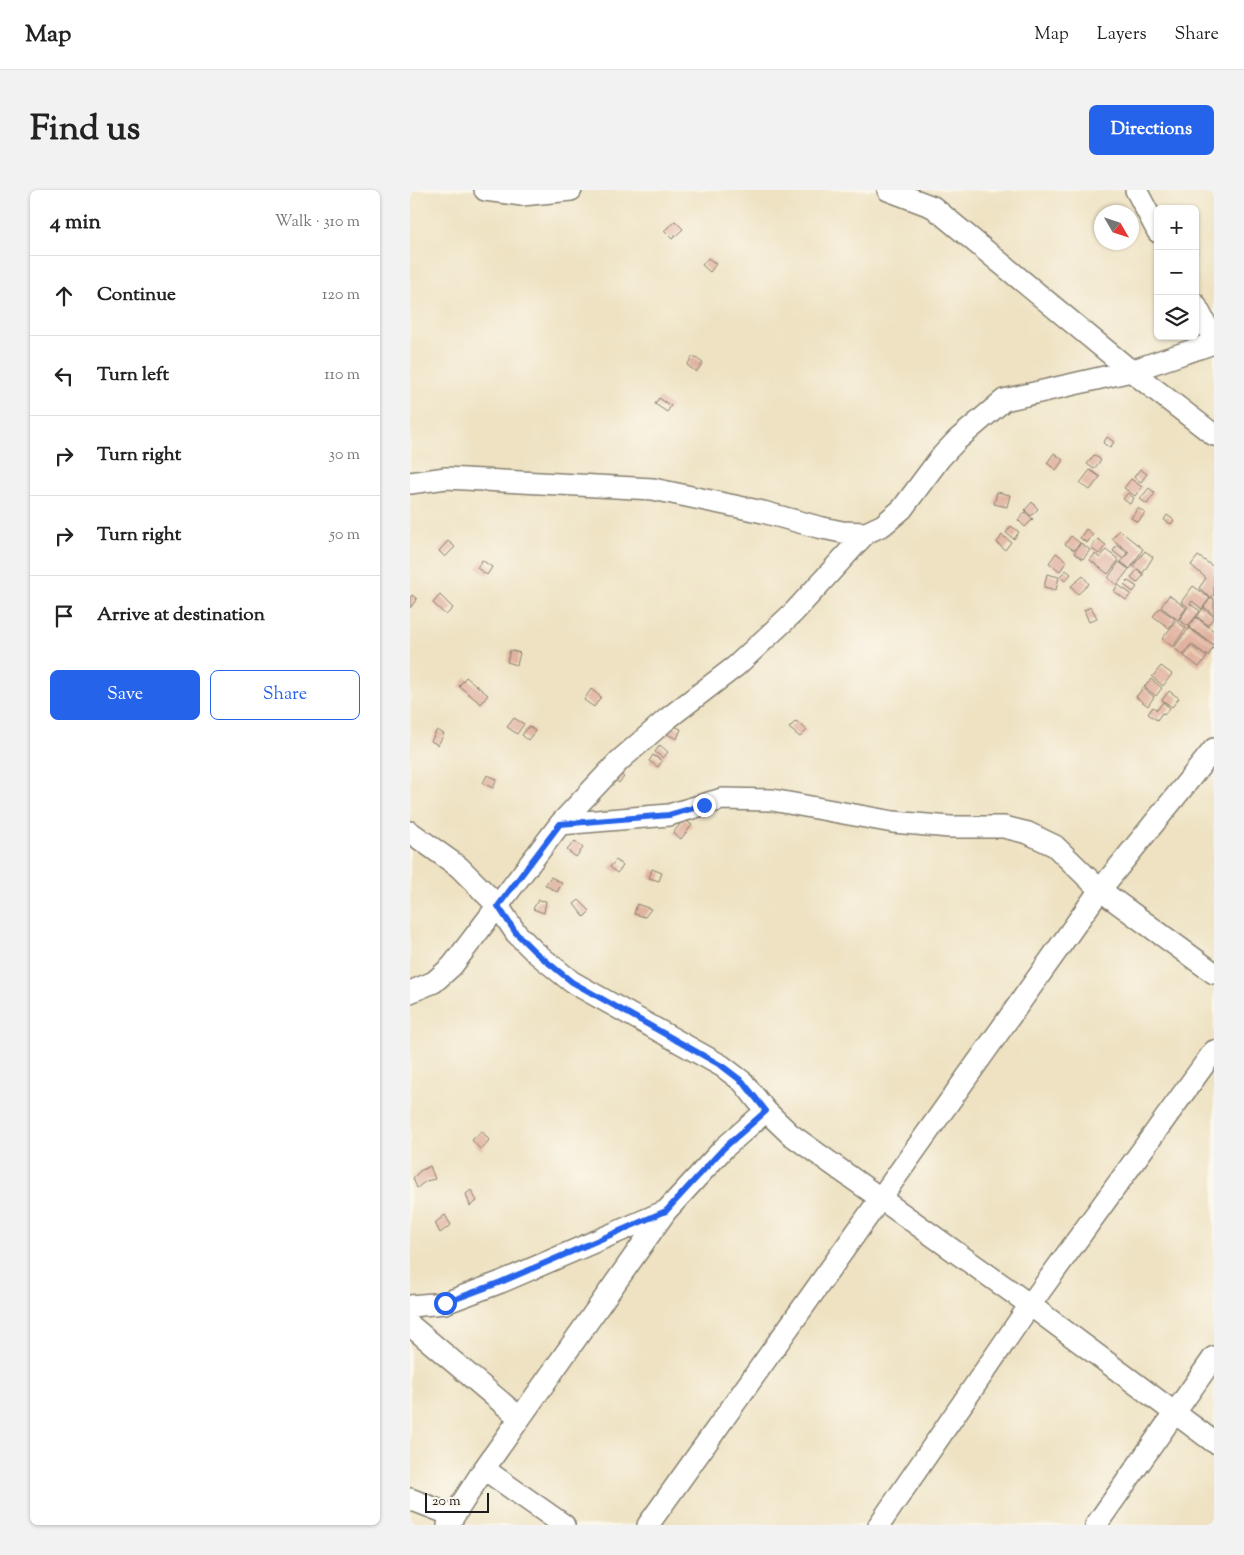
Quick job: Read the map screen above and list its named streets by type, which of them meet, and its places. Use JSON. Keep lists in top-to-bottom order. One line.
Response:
{"scale_bar":"20 m","north":"bottom right","page":{"header":"Map","nav":["Map","Layers","Share"],"title":"Find us","buttons":["Directions",["Save","Share"]],"heading":["4 min","Walk · 310 m"],"map_buttons":["+","−"],"list":[["Continue","120 m"],["Turn left","110 m"],["Turn right","30 m"],["Turn right","50 m"],"Arrive at destination"],"scale":"20 m"}}
